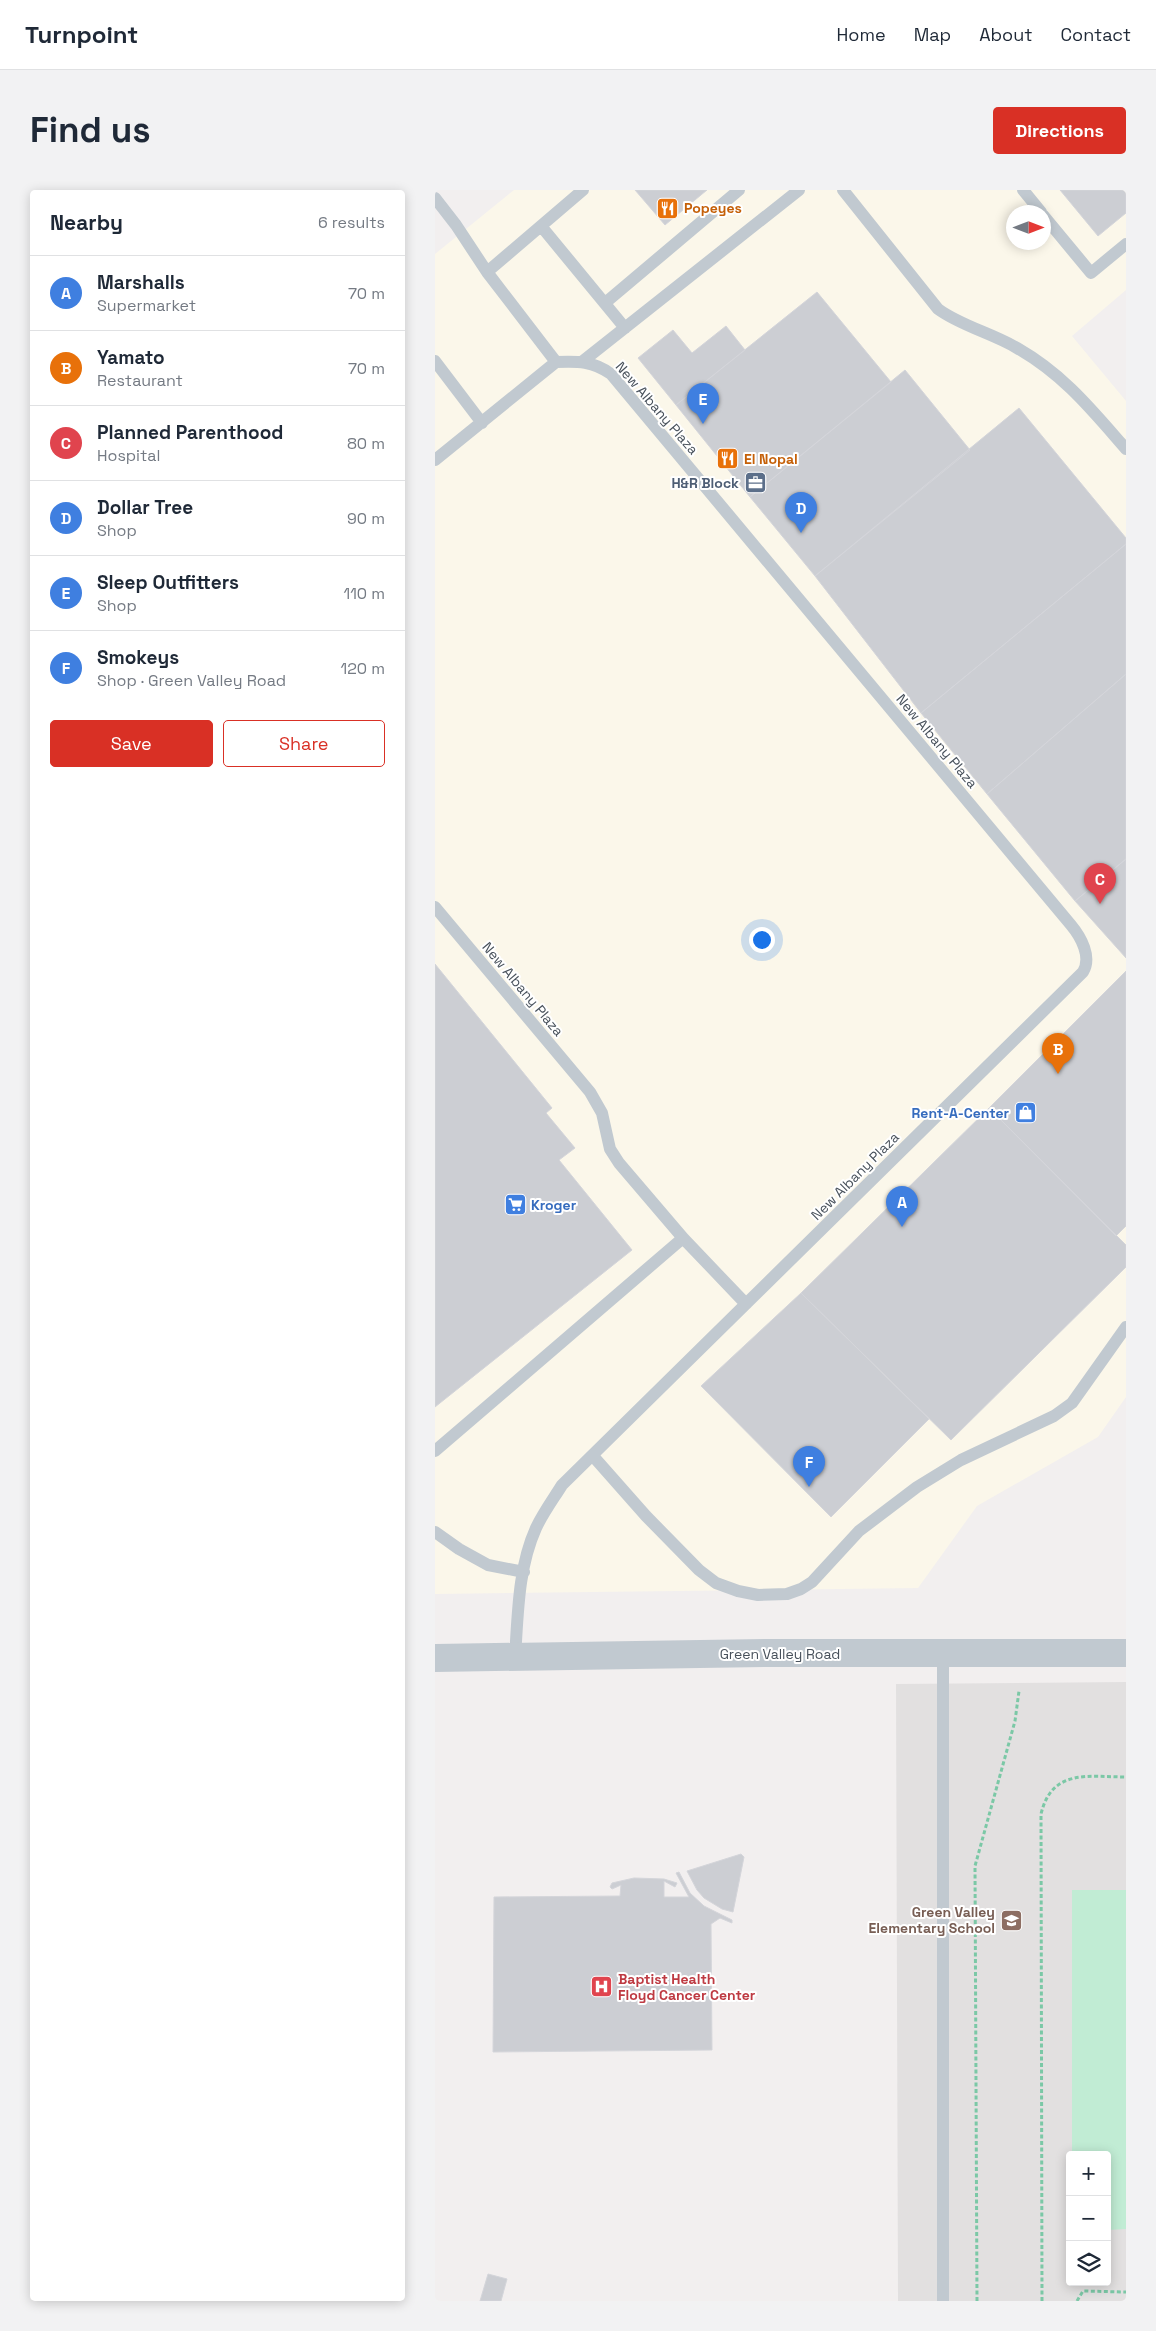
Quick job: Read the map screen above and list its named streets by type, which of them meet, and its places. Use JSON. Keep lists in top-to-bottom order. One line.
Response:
{"streets":{"street":["Green Valley Road"],"lane":["New Albany Plaza"]},"crossings":[["New Albany Plaza","Green Valley Road"]],"places":{"restaurant":["Popeyes","El Nopal"],"office":["H&R Block"],"shop":["Rent-A-Center"],"supermarket":["Kroger"],"school or university":["Green Valley Elementary School"],"hospital":["Baptist Health Floyd Cancer Center"]},"north":"right","page":{"header":"Turnpoint","nav":["Home","Map","About","Contact"],"buttons":["Directions",["Save","Share"]],"title":"Find us","heading":["Nearby","6 results"],"list":[{"mark":"A","name":"Marshalls","note":"Supermarket","value":"70 m"},{"mark":"B","name":"Yamato","note":"Restaurant","value":"70 m"},{"mark":"C","name":"Planned Parenthood","note":"Hospital","value":"80 m"},{"mark":"D","name":"Dollar Tree","note":"Shop","value":"90 m"},{"mark":"E","name":"Sleep Outfitters","note":"Shop","value":"110 m"},{"mark":"F","name":"Smokeys","note":"Shop · Green Valley Road","value":"120 m"}],"pins":["E","D","C","B","A","F"],"map_buttons":["+","−"]}}
